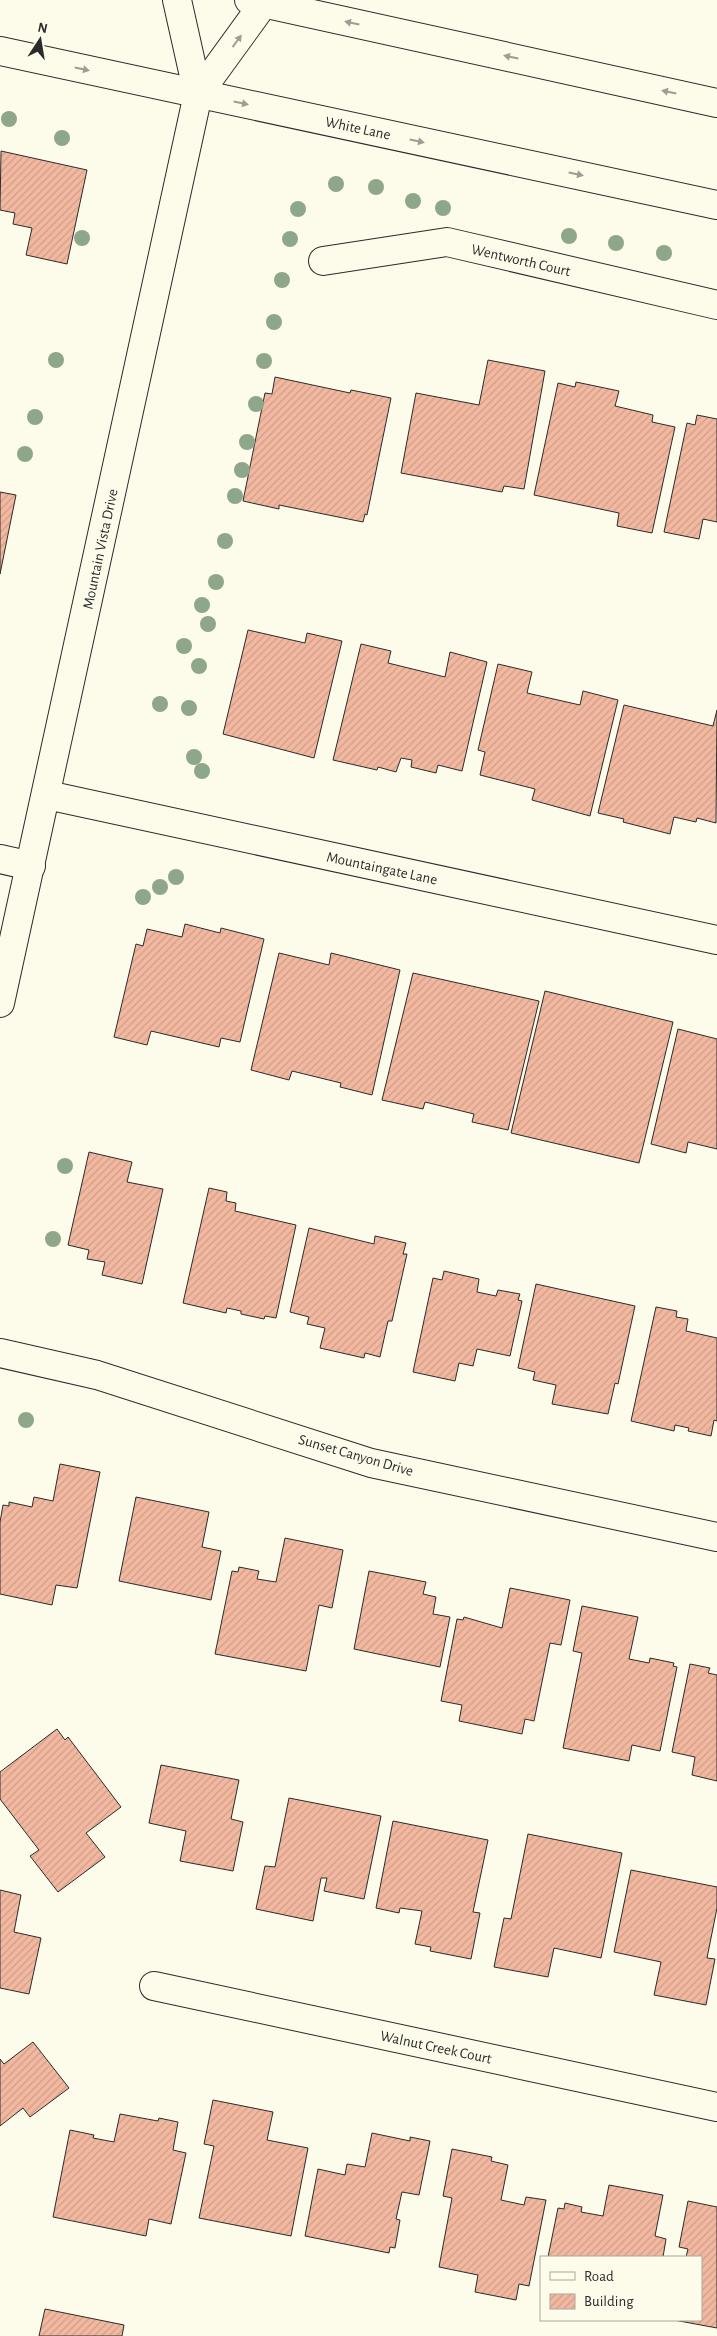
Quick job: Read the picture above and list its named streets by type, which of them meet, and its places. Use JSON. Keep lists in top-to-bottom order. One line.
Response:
{"streets":{"street":["White Lane","Wentworth Court","Mountain Vista Drive","Mountaingate Lane","Sunset Canyon Drive","Walnut Creek Court"]},"crossings":[["White Lane","Mountain Vista Drive"],["Mountain Vista Drive","Mountaingate Lane"]],"legend":["Road","Building"],"north":"top"}
